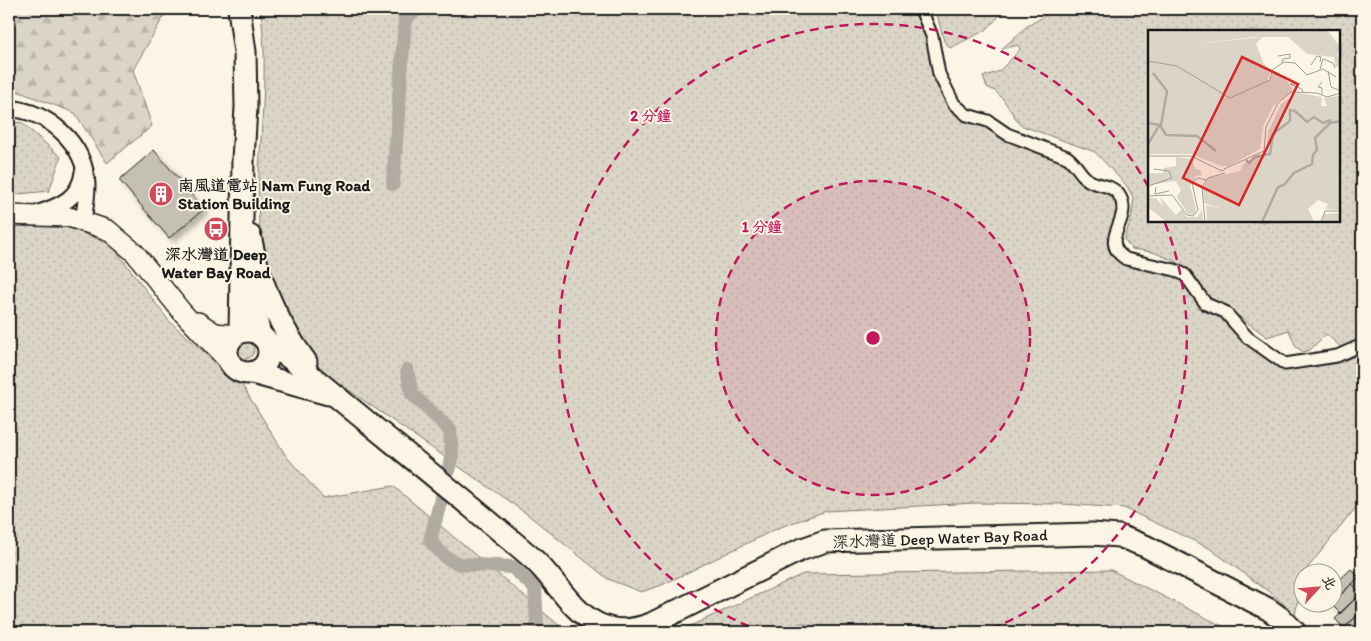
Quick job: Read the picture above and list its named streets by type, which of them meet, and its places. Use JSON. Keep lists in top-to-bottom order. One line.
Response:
{"streets":{"main road":["深水灣道 Deep Water Bay Road"]},"places":{"building":["南風道電站 Nam Fung Road Station Building"],"bus stop":["深水灣道 Deep Water Bay Road"]},"north":"top right","rings":["2 分鐘","1 分鐘"]}
